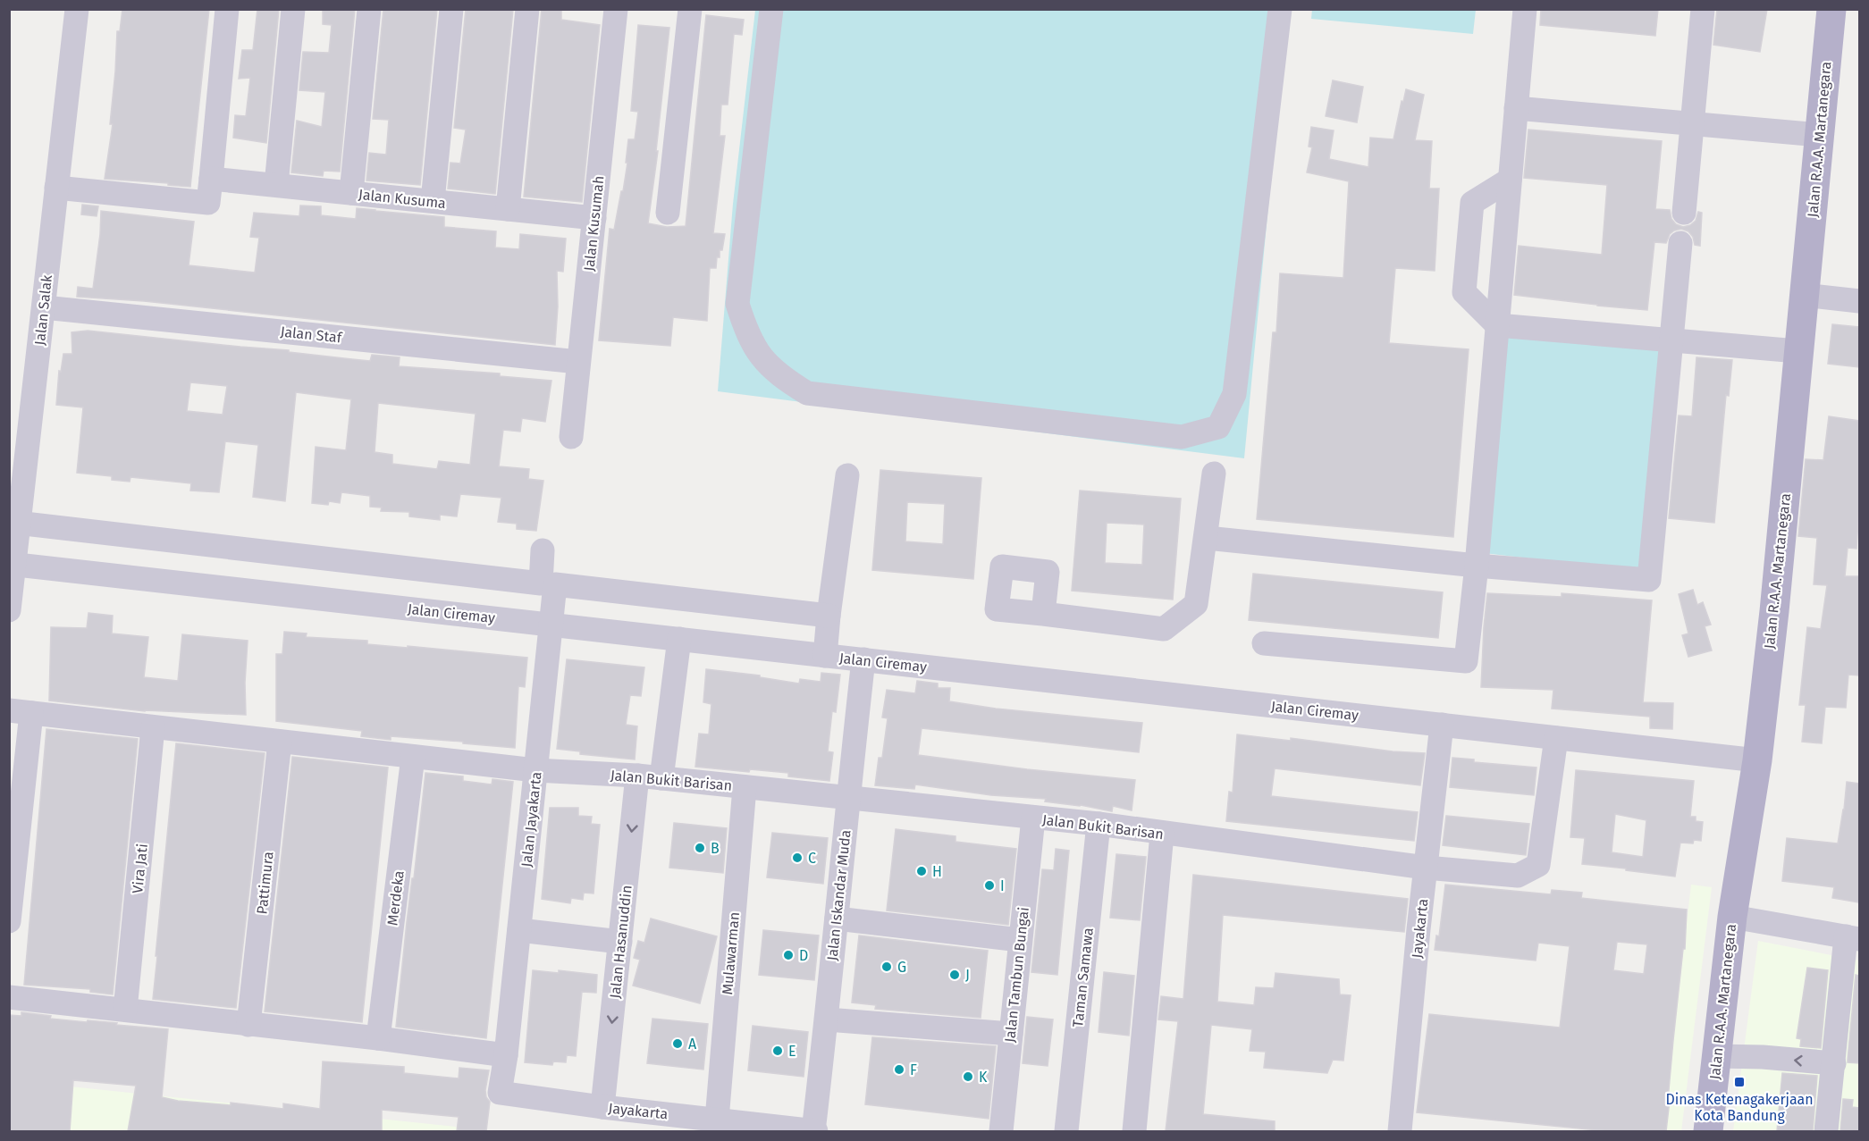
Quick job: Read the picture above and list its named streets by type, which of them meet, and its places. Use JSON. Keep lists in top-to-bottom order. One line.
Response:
{"streets":{"main road":["Jalan R.A.A. Martanegara"],"street":["Jalan Kusuma","Jalan Kusumah","Jalan Salak","Jalan Staf","Jalan Ciremay","Jalan Bukit Barisan","Jalan Jayakarta","Vira Jati","Pattimura","Jalan Iskandar Muda","Merdeka","Jayakarta","Jalan Hasanuddin","Mulawarman","Jalan Tambun Bungai","Taman Samawa"]},"crossings":[["Jalan R.A.A. Martanegara","Jalan Ciremay"],["Jalan Kusuma","Jalan Kusumah"],["Jalan Kusumah","Jalan Staf"],["Jalan Salak","Jalan Staf"],["Jalan Salak","Jalan Ciremay"],["Jalan Ciremay","Jalan Bukit Barisan"],["Jalan Ciremay","Jalan Jayakarta"],["Jalan Ciremay","Jalan Iskandar Muda"],["Jalan Ciremay","Jayakarta"],["Jalan Bukit Barisan","Jalan Jayakarta"],["Jalan Bukit Barisan","Vira Jati"],["Jalan Bukit Barisan","Pattimura"],["Jalan Bukit Barisan","Jalan Iskandar Muda"],["Jalan Bukit Barisan","Merdeka"],["Jalan Bukit Barisan","Jayakarta"],["Jalan Bukit Barisan","Jalan Hasanuddin"],["Jalan Bukit Barisan","Mulawarman"],["Jalan Bukit Barisan","Jalan Tambun Bungai"],["Jalan Bukit Barisan","Taman Samawa"],["Jalan Jayakarta","Jayakarta"],["Jalan Iskandar Muda","Jayakarta"],["Jayakarta","Jalan Hasanuddin"],["Jayakarta","Mulawarman"]],"one_way":["Jalan Hasanuddin"],"places":{"other":["B","C","H","I","D","G","J","A","E","F","K"],"transit":["Dinas Ketenagakerjaan Kota Bandung"]}}
